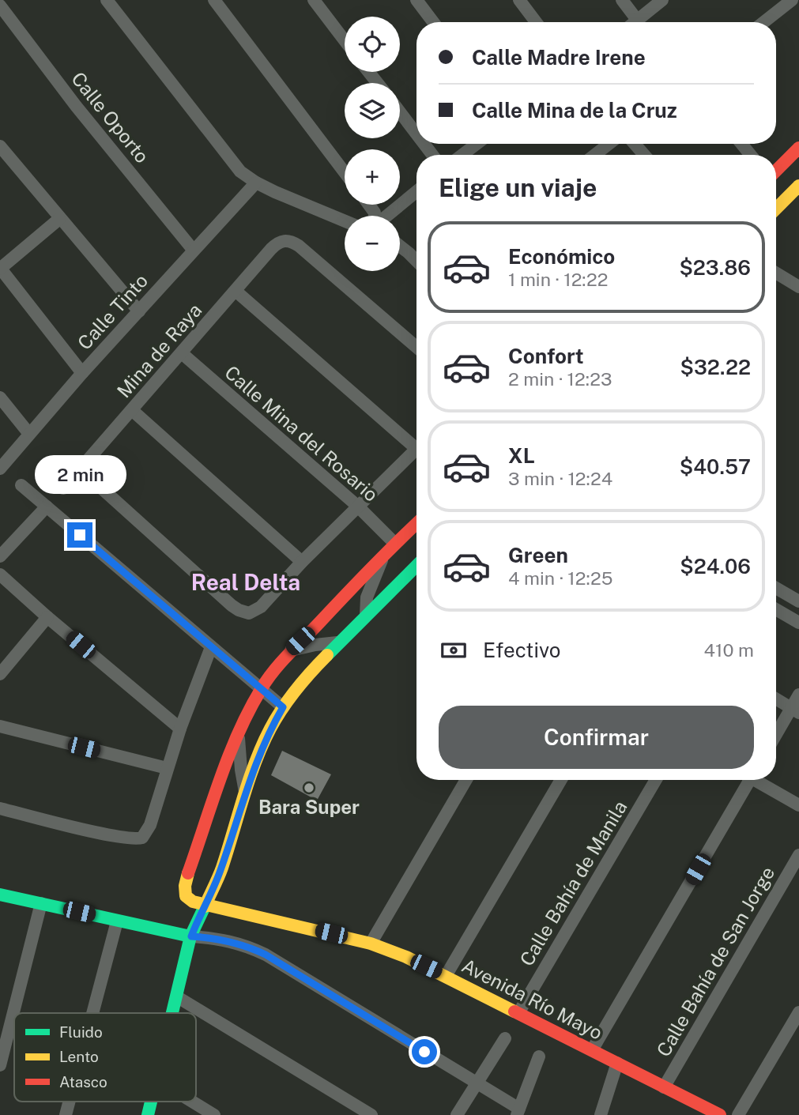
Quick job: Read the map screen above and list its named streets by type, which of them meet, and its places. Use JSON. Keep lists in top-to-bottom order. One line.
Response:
{"streets":{"street":["Calle Oporto","Calle Tinto","Mina de Raya","Calle Mina del Rosario","Calle Bahía de Manila","Calle Bahía de San Jorge","Avenida Río Mayo"]},"crossings":[["Calle Oporto","Calle Tinto"],["Mina de Raya","Calle Mina del Rosario"],["Calle Bahía de Manila","Avenida Río Mayo"],["Calle Bahía de San Jorge","Avenida Río Mayo"]],"districts":["Real Delta"],"places":["Bara Super"],"legend":["Fluido","Lento","Atasco"],"page":{"map_buttons":["+","−"],"banner":["Calle Madre Irene","Calle Mina de la Cruz"],"heading":"Elige un viaje","list":[{"name":"Económico","note":"1 min · 12:22","value":"$23.86"},{"name":"Confort","note":"2 min · 12:23","value":"$32.22"},{"name":"XL","note":"3 min · 12:24","value":"$40.57"},{"name":"Green","note":"4 min · 12:25","value":"$24.06"}],"bubble":"2 min","pay":["Efectivo","410 m"],"buttons":"Confirmar"}}
